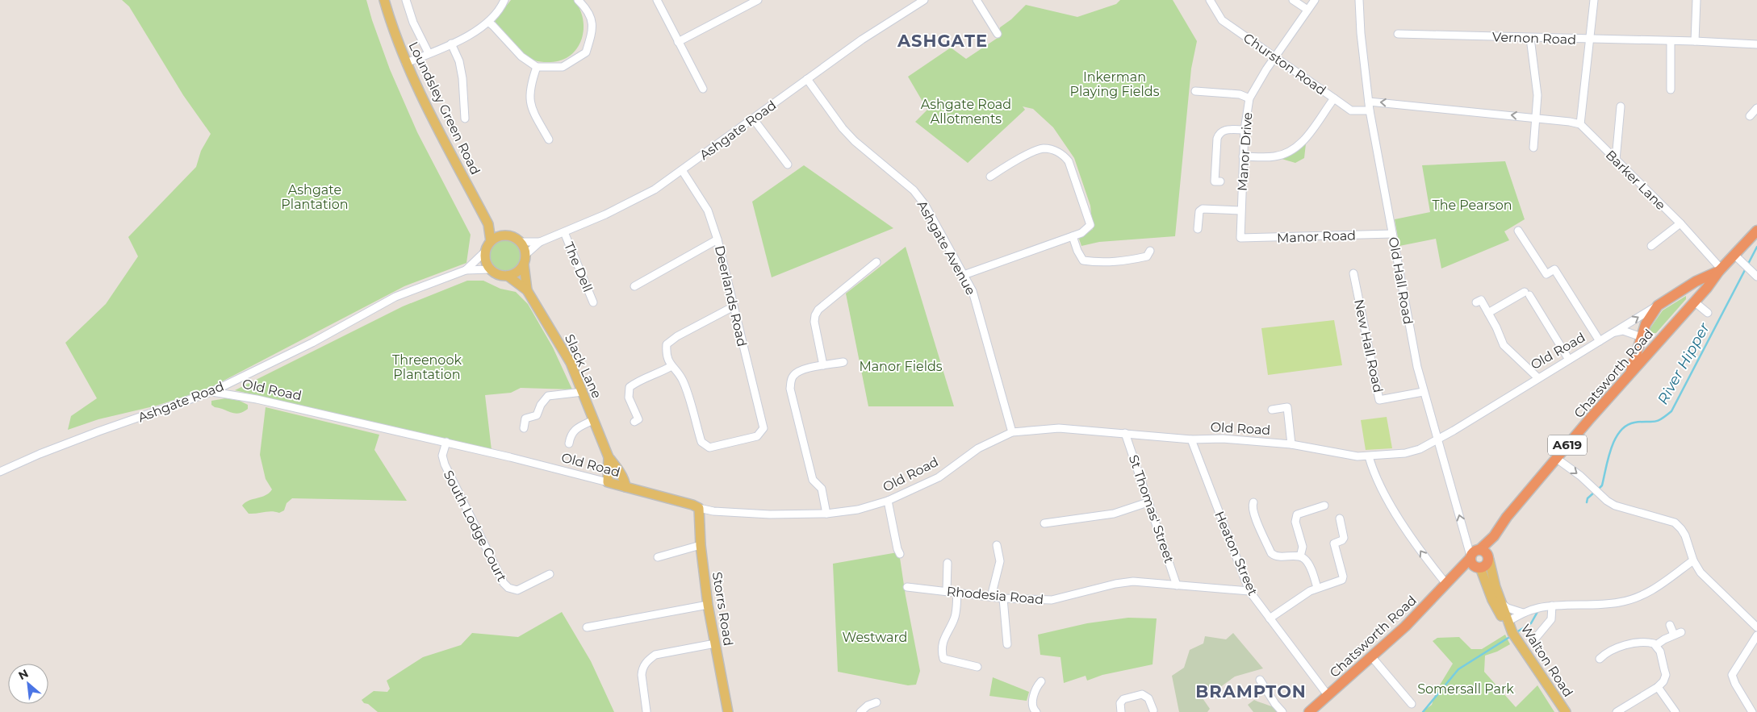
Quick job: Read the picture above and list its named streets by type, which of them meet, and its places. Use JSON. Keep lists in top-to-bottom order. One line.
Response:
{"streets":{"highway":["Chatsworth Road","A619"],"main road":["Loundsley Green Road","Old Road","Slack Lane","Storrs Road","Walton Road"],"street":["Vernon Road","Churston Road","Ashgate Road","Manor Drive","Barker Lane","Manor Road","Ashgate Avenue","The Dell","Old Hall Road","Deerlands Road","New Hall Road","St Thomas' Street","South Lodge Court","Heaton Street","Rhodesia Road"]},"crossings":[["Churston Road","Manor Drive"],["Churston Road","Old Hall Road"],["Loundsley Green Road","Ashgate Road"],["Loundsley Green Road","Slack Lane"],["Ashgate Road","Ashgate Avenue"],["Ashgate Road","The Dell"],["Ashgate Road","Deerlands Road"],["Ashgate Road","Old Road"],["Ashgate Road","Slack Lane"],["Manor Drive","Manor Road"],["Barker Lane","Chatsworth Road"],["Barker Lane","A619"],["Manor Road","Old Hall Road"],["Ashgate Avenue","Old Road"],["Old Hall Road","New Hall Road"],["Old Hall Road","Old Road"],["Old Hall Road","Chatsworth Road"],["Old Hall Road","Walton Road"],["Old Road","Slack Lane"],["Old Road","A619"],["Old Road","St Thomas' Street"],["Old Road","South Lodge Court"],["Old Road","Heaton Street"],["Old Road","Storrs Road"],["Chatsworth Road","A619"],["Chatsworth Road","Heaton Street"],["Chatsworth Road","Walton Road"],["St Thomas' Street","Rhodesia Road"],["Heaton Street","Rhodesia Road"]],"districts":["ASHGATE","BRAMPTON"],"water":["River Hipper"],"parks":["Inkerman Playing Fields","Ashgate Road Allotments","Ashgate Plantation","The Pearson","Threenook Plantation","Manor Fields","Westward","Somersall Park"],"north":"top left"}
